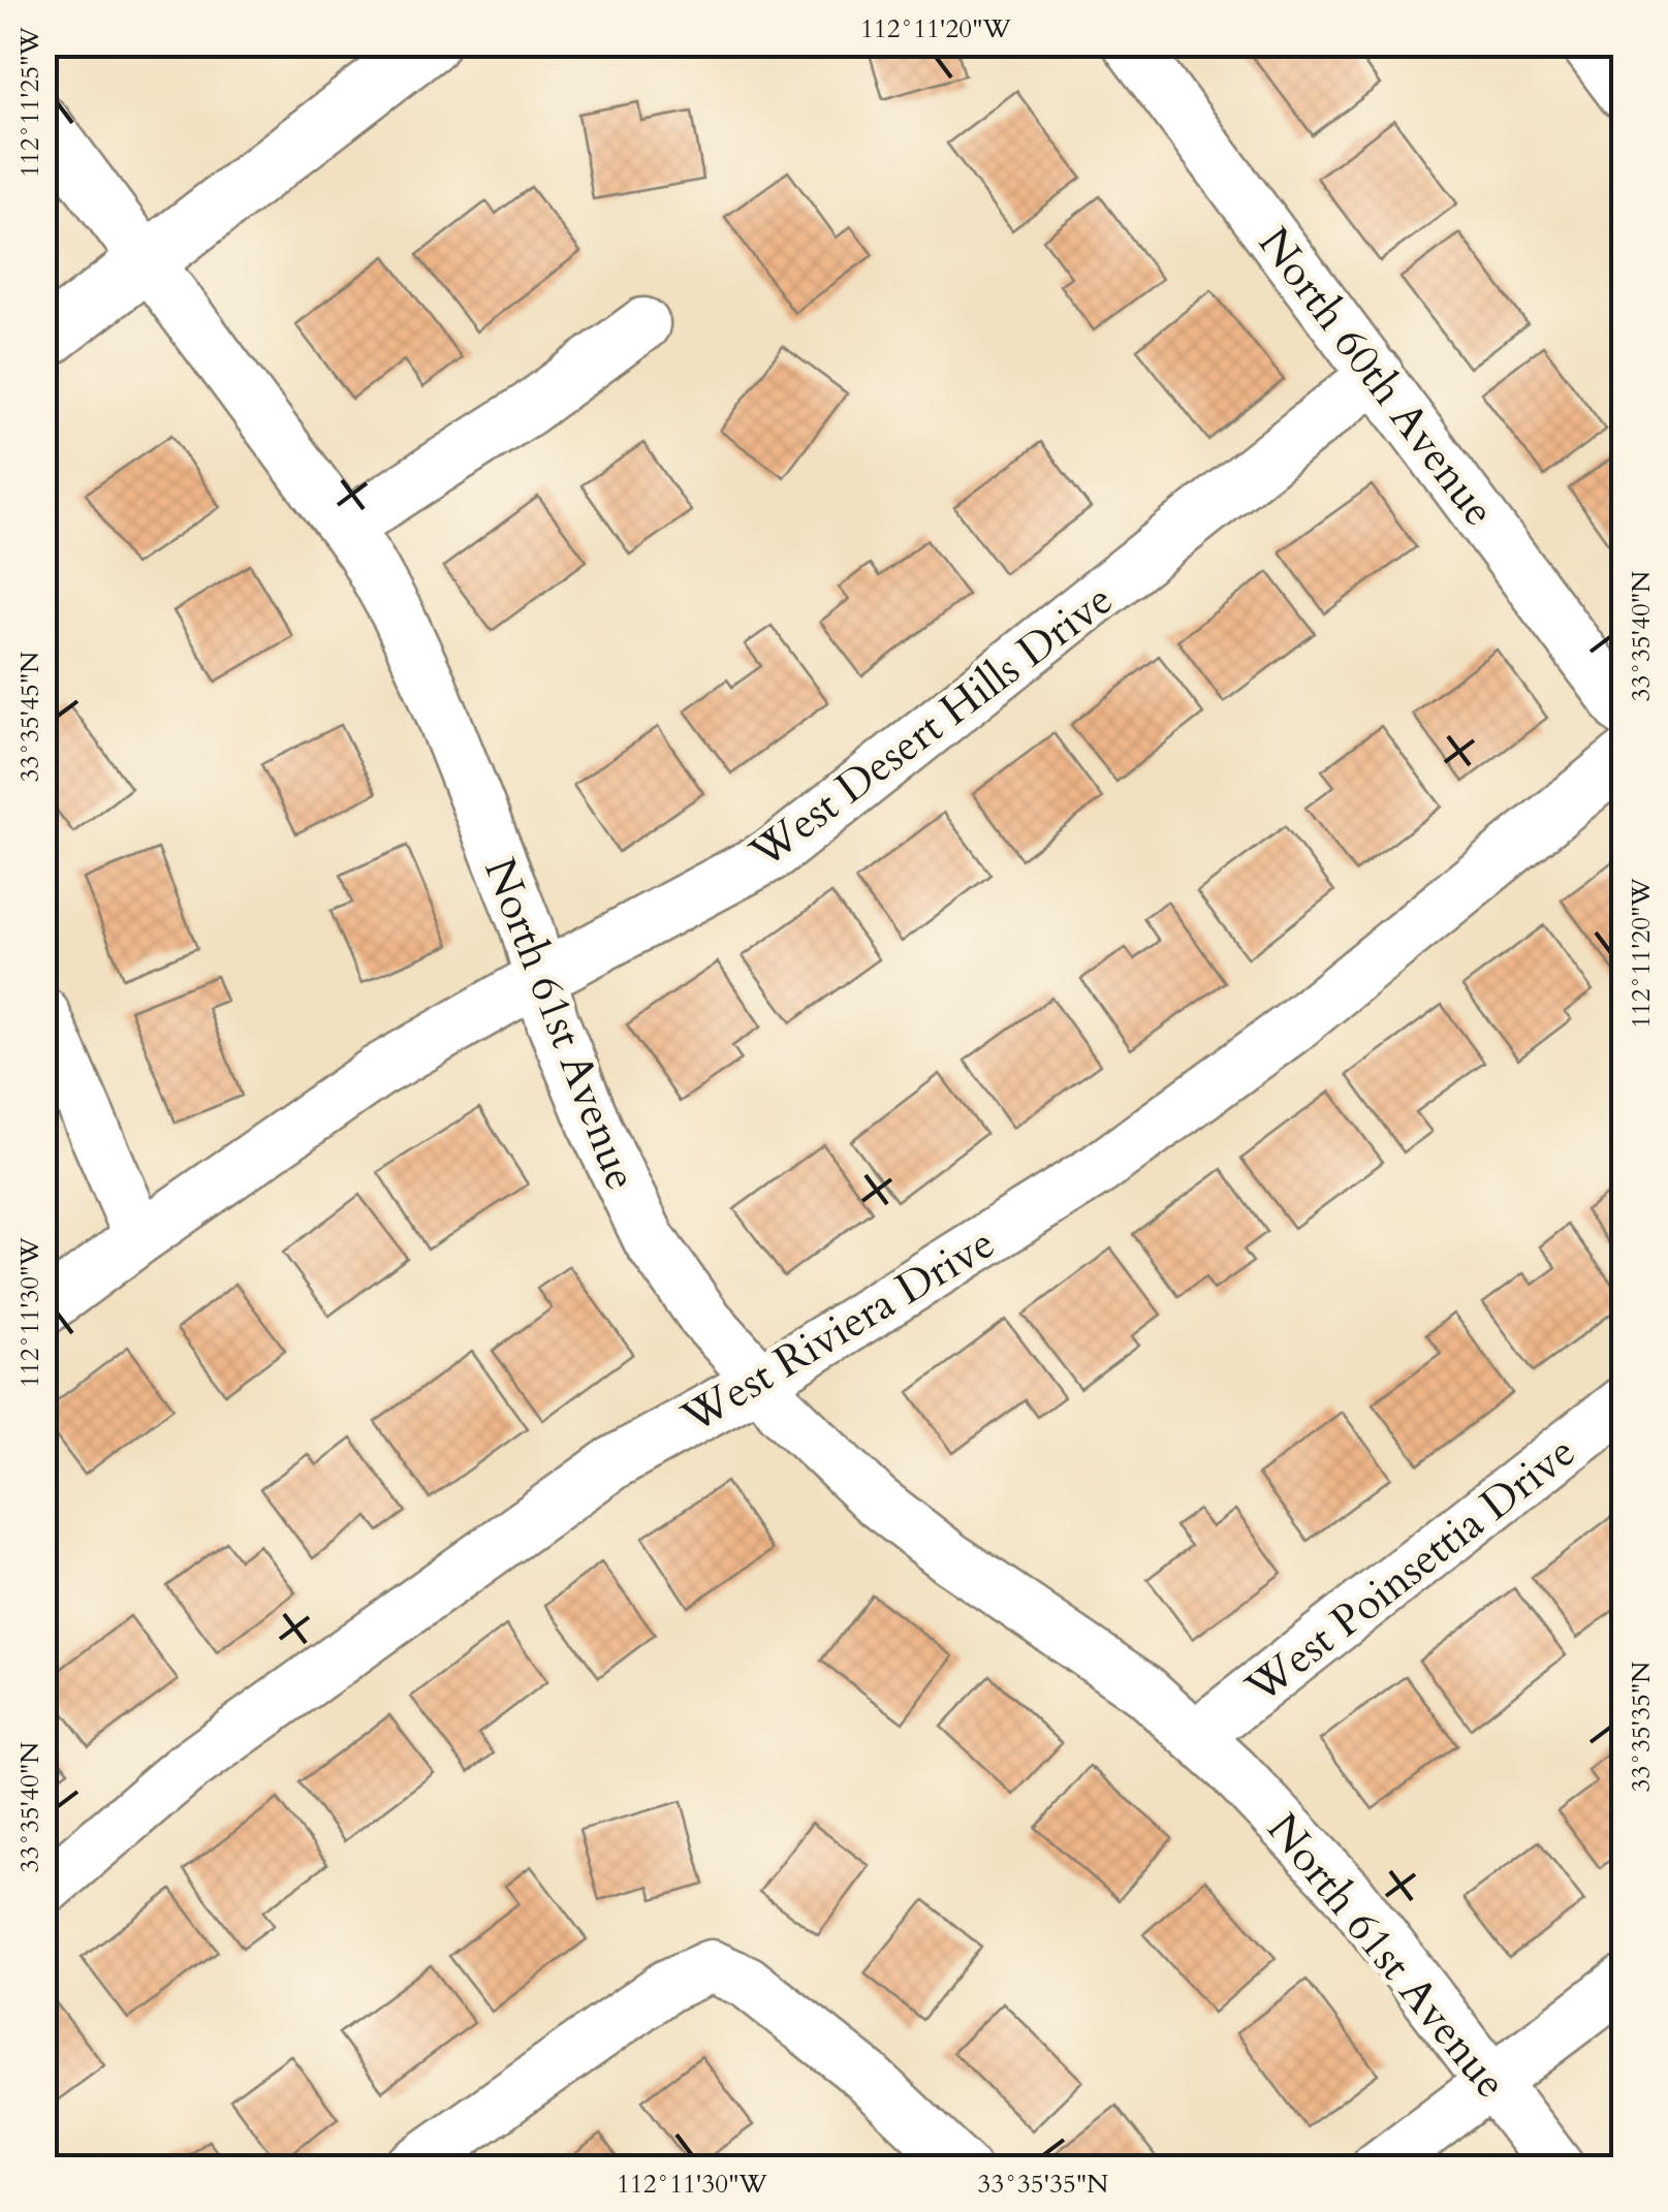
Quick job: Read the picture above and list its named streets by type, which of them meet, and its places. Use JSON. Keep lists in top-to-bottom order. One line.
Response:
{"streets":{"street":["North 60th Avenue","West Desert Hills Drive","North 61st Avenue","West Riviera Drive","West Poinsettia Drive"]},"crossings":[["North 60th Avenue","West Desert Hills Drive"],["West Desert Hills Drive","North 61st Avenue"],["North 61st Avenue","West Riviera Drive"],["North 61st Avenue","West Poinsettia Drive"]],"coordinates":["112°11'20\"W","112°11'25\"W","33°35'40\"N","33°35'45\"N","112°11'30\"W","33°35'35\"N"]}
